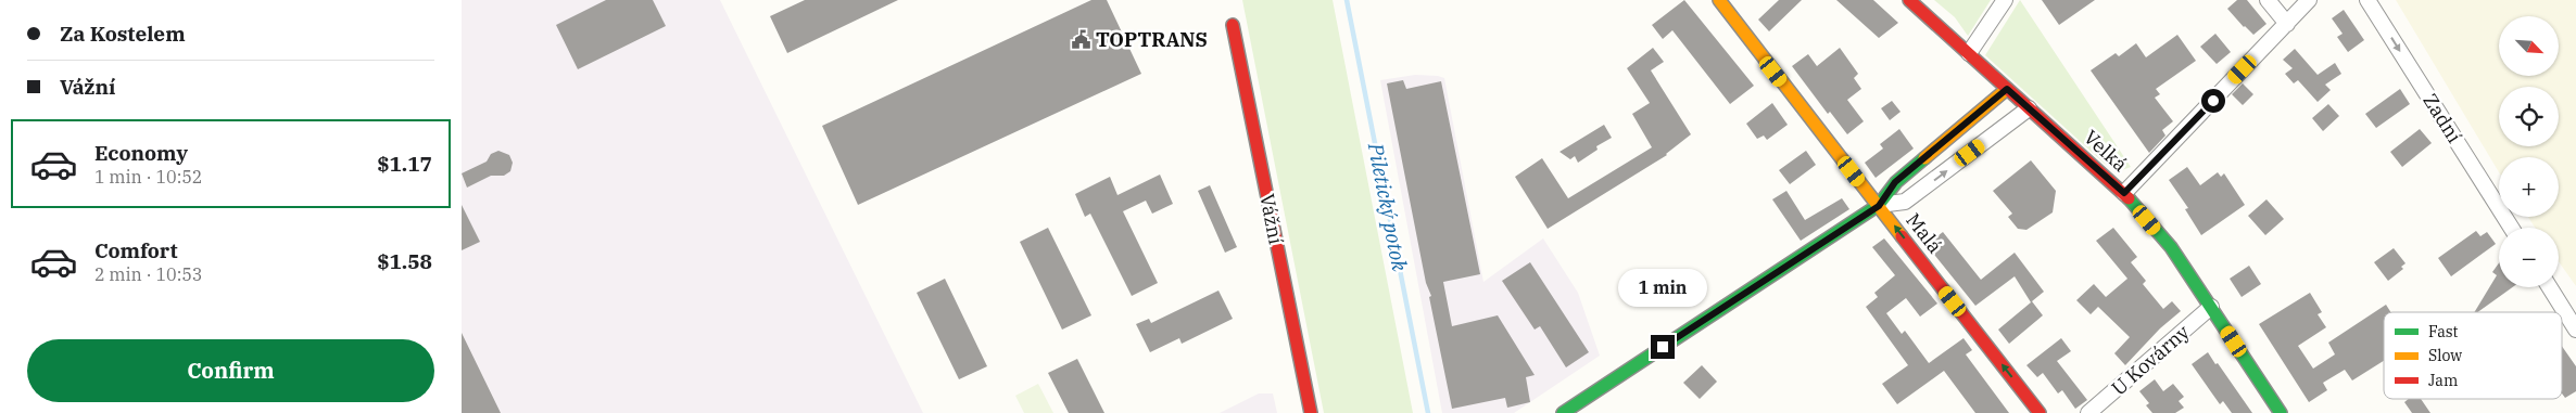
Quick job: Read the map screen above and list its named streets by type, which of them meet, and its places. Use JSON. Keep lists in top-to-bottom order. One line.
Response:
{"streets":{"street":["Zadní","Velká","Vážní","Malá","U Kovárny"]},"crossings":[["Velká","U Kovárny"]],"one_way":["Zadní","Malá"],"water":["Piletický potok"],"places":{"public building":["TOPTRANS"]},"legend":["Fast","Slow","Jam"],"north":"bottom right","page":{"banner":["Za Kostelem","Vážní"],"map_buttons":["+","−"],"list":[{"name":"Economy","note":"1 min · 10:52","value":"$1.17"},{"name":"Comfort","note":"2 min · 10:53","value":"$1.58"}],"bubble":"1 min","buttons":"Confirm"}}
